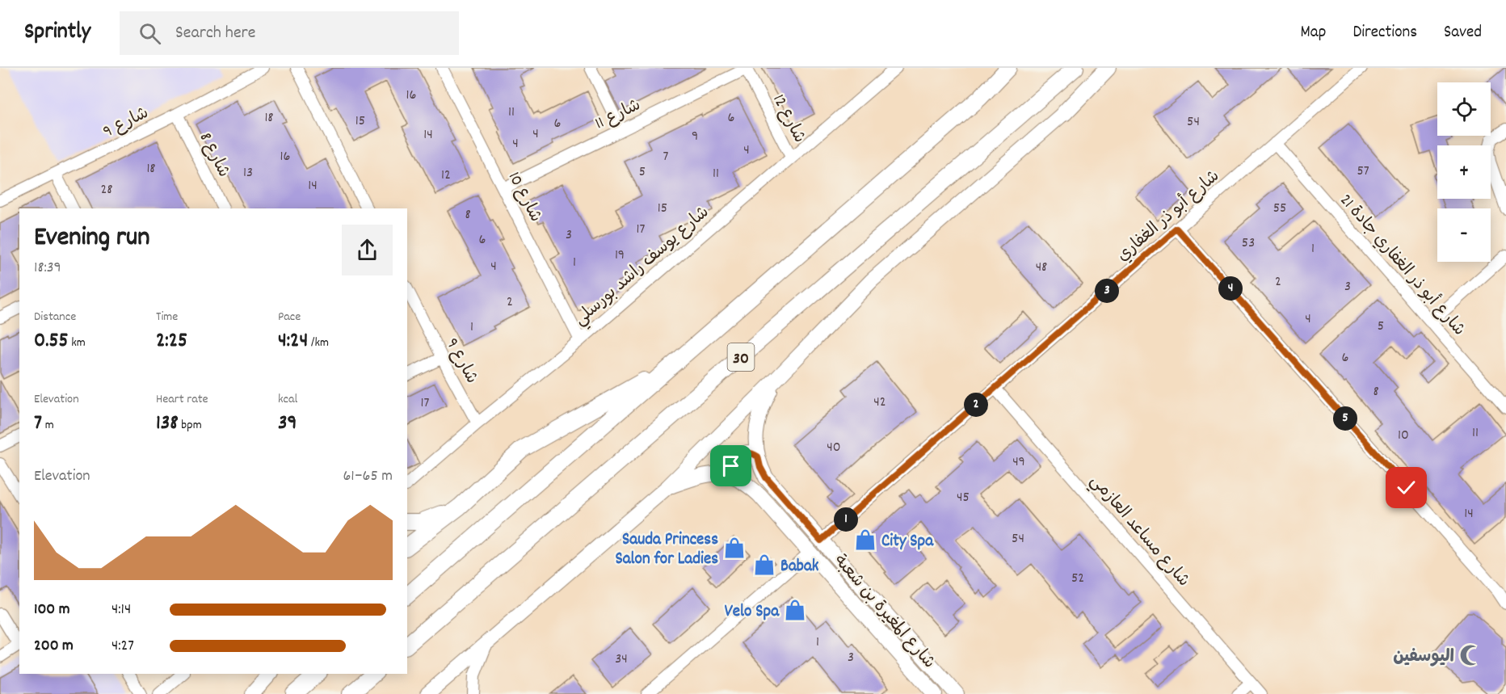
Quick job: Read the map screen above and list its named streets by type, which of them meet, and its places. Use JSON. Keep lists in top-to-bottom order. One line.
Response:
{"streets":{"highway":["30"],"main road":["شارع المغيرة بن شعبة"],"street":["شارع 11","شارع 12","شارع 9","شارع 8","شارع 10","شارع أبو ذر الغفاري","شارع أبو ذر الغفاري جادة 21","شارع يوسف راشد بورسلي","شارع مساعد العازمي"]},"crossings":[["شارع 11","شارع 12"],["شارع 11","شارع 10"],["شارع 12","شارع يوسف راشد بورسلي"],["شارع 9","شارع 8"],["شارع 9","شارع يوسف راشد بورسلي"],["شارع 10","شارع يوسف راشد بورسلي"],["شارع أبو ذر الغفاري","شارع أبو ذر الغفاري جادة 21"],["شارع أبو ذر الغفاري","شارع مساعد العازمي"],["شارع أبو ذر الغفاري","شارع المغيرة بن شعبة"]],"places":{"shop":["City Spa","Sauda Princess Salon for Ladies","Babak","Velo Spa"],"mosque":["اليوسفين"]},"house_numbers":["16","11","18","6","15","54","6","4","14","9","4","4","16","7","18","57","5","13","11","12","14","28","15","55","8","17","3","6","53","1","19","1","4","48","2","3","2","4","5","1","6","8","42","17","11","10","40","49","45","14","54","52","1","3","34"],"page":{"header":"Sprintly","search":"Search here","nav":["Map","Directions","Saved"],"map_buttons":["+","−"],"heading":["Evening run","18:39"],"pins":["4","3","2","5","1"],"stats":[["Distance","0.55 km"],["Time","2:25"],["Pace","4:24 /km"],["Elevation","7 m"],["Heart rate","138 bpm"],["kcal","39"]],"chart":["Elevation","61–65 m"],"list":[{"name":"100 m","note":"4:14"},{"name":"200 m","note":"4:27"}]}}
